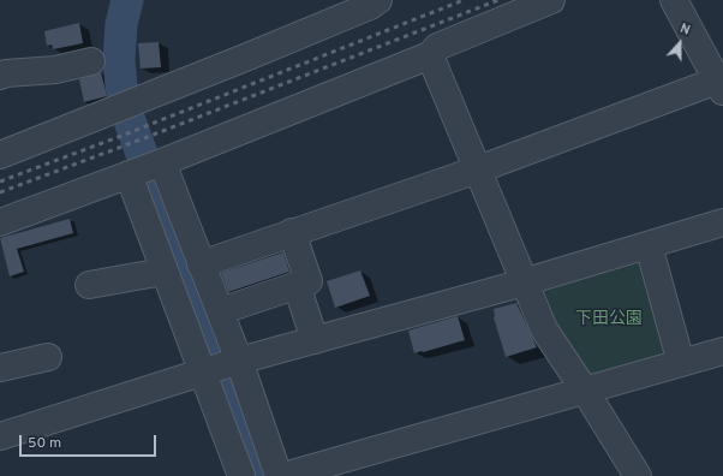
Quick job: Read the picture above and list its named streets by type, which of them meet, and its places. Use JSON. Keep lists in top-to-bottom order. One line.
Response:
{"parks":["下田公園"],"scale_bar":"50 m","north":"top"}
